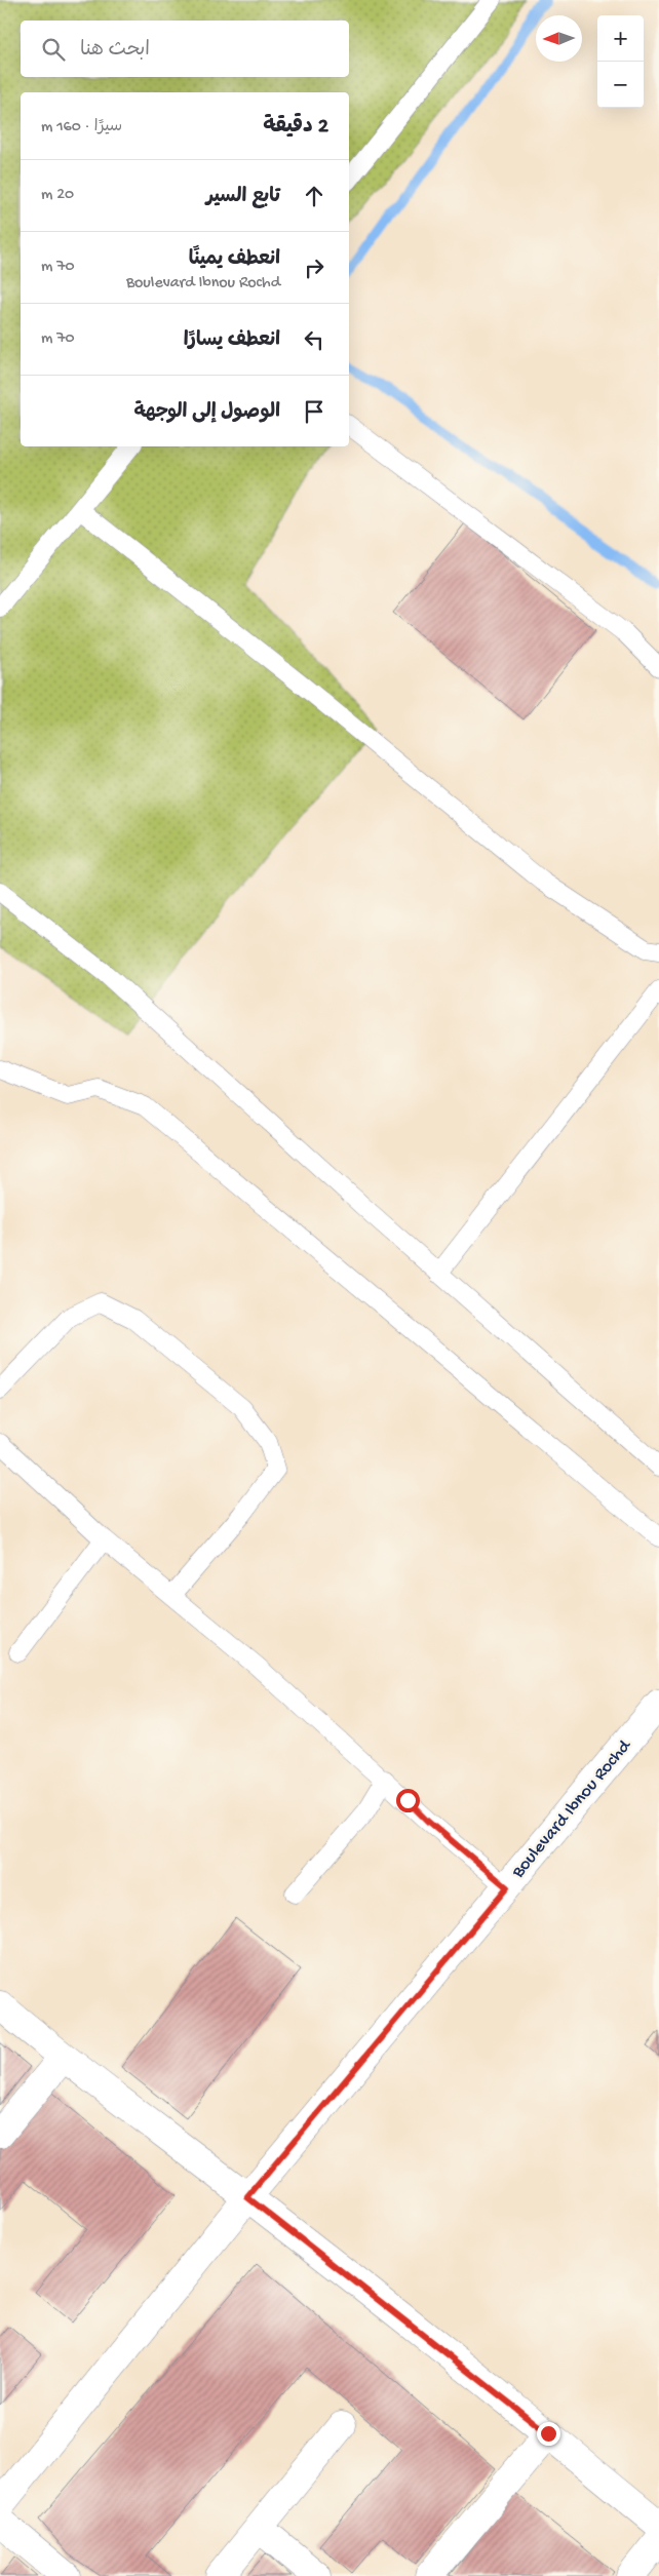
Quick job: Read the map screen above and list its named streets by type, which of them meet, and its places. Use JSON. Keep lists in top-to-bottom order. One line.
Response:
{"streets":{"street":["Boulevard Ibnou Rochd"]},"north":"left","page":{"map_buttons":["+","−"],"search":"ابحث هنا","heading":["2 دقيقة","سيرًا · 160 m"],"list":[["تابع السير","20 m"],["انعطف يمينًا","Boulevard Ibnou Rochd","70 m"],["انعطف يسارًا","70 m"],"الوصول إلى الوجهة"]}}
